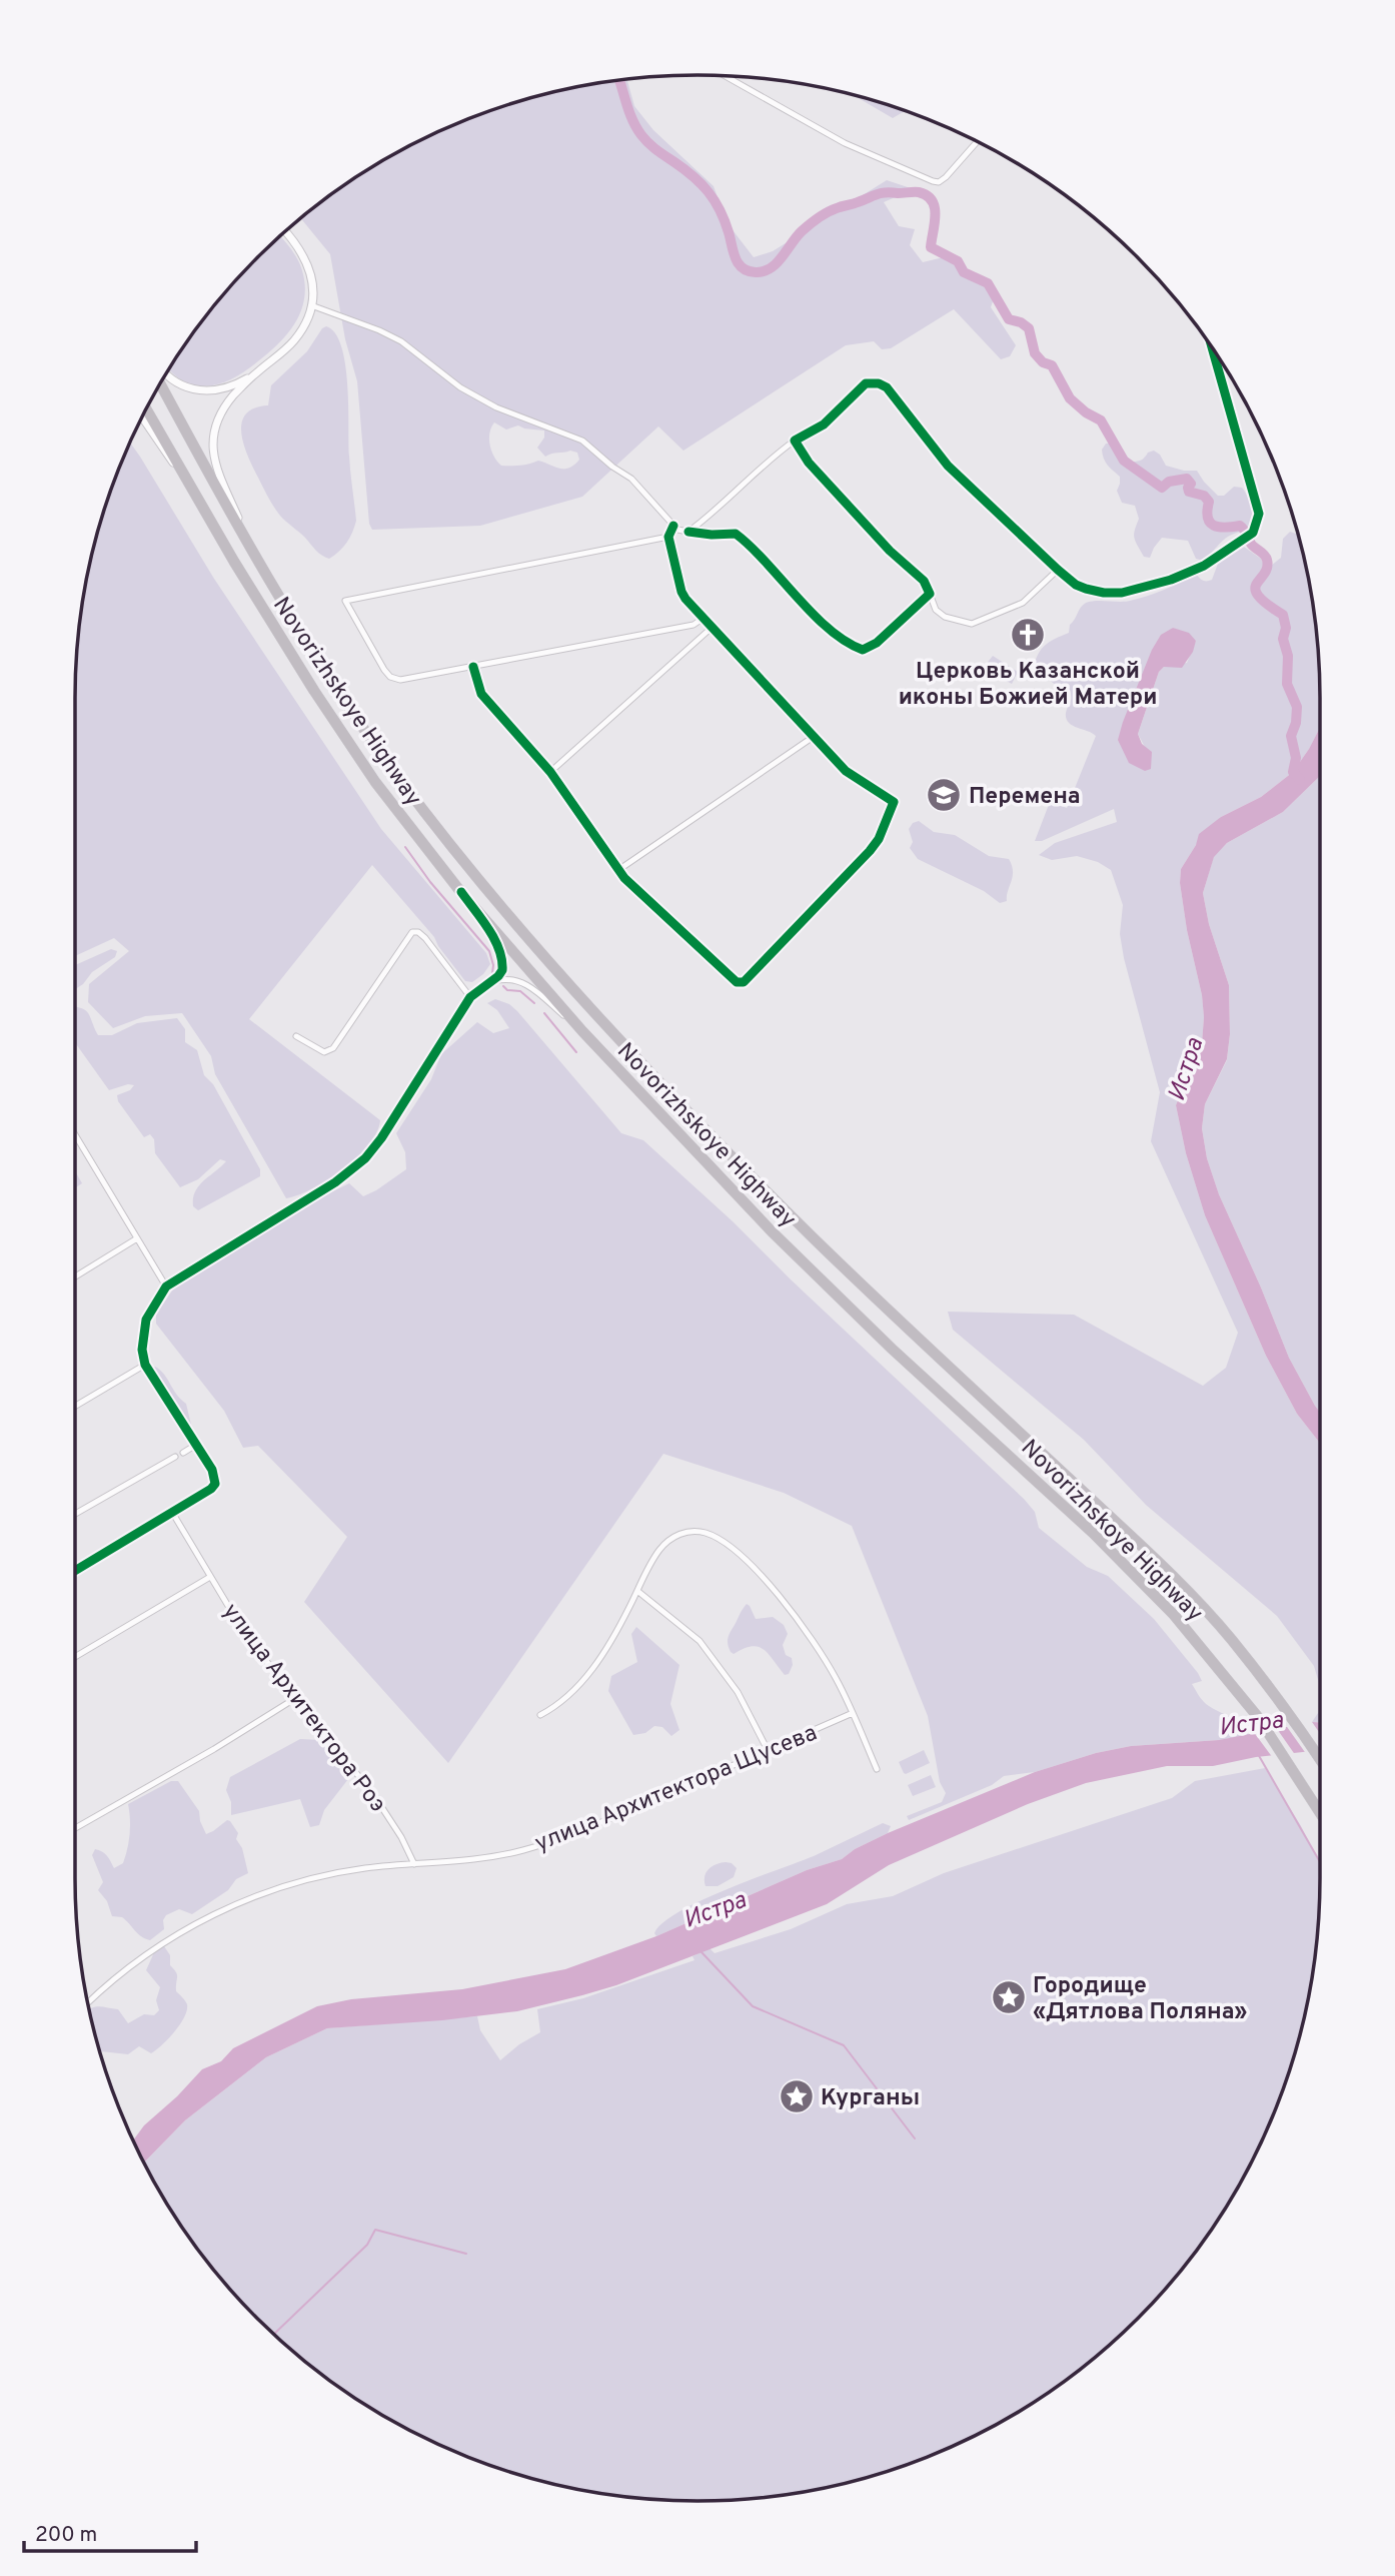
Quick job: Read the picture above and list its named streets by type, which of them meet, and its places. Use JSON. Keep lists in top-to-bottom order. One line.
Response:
{"streets":{"highway":["Novorizhskoye Highway"],"street":["улица Архитектора Роэ","улица Архитектора Щусева"]},"crossings":[["улица Архитектора Роэ","улица Архитектора Щусева"]],"water":["Истра"],"places":{"church":["Церковь Казанской иконы Божией Матери"],"school or university":["Перемена"],"place":["Городище «Дятлова Поляна»","Курганы"]},"scale_bar":"200 m"}
